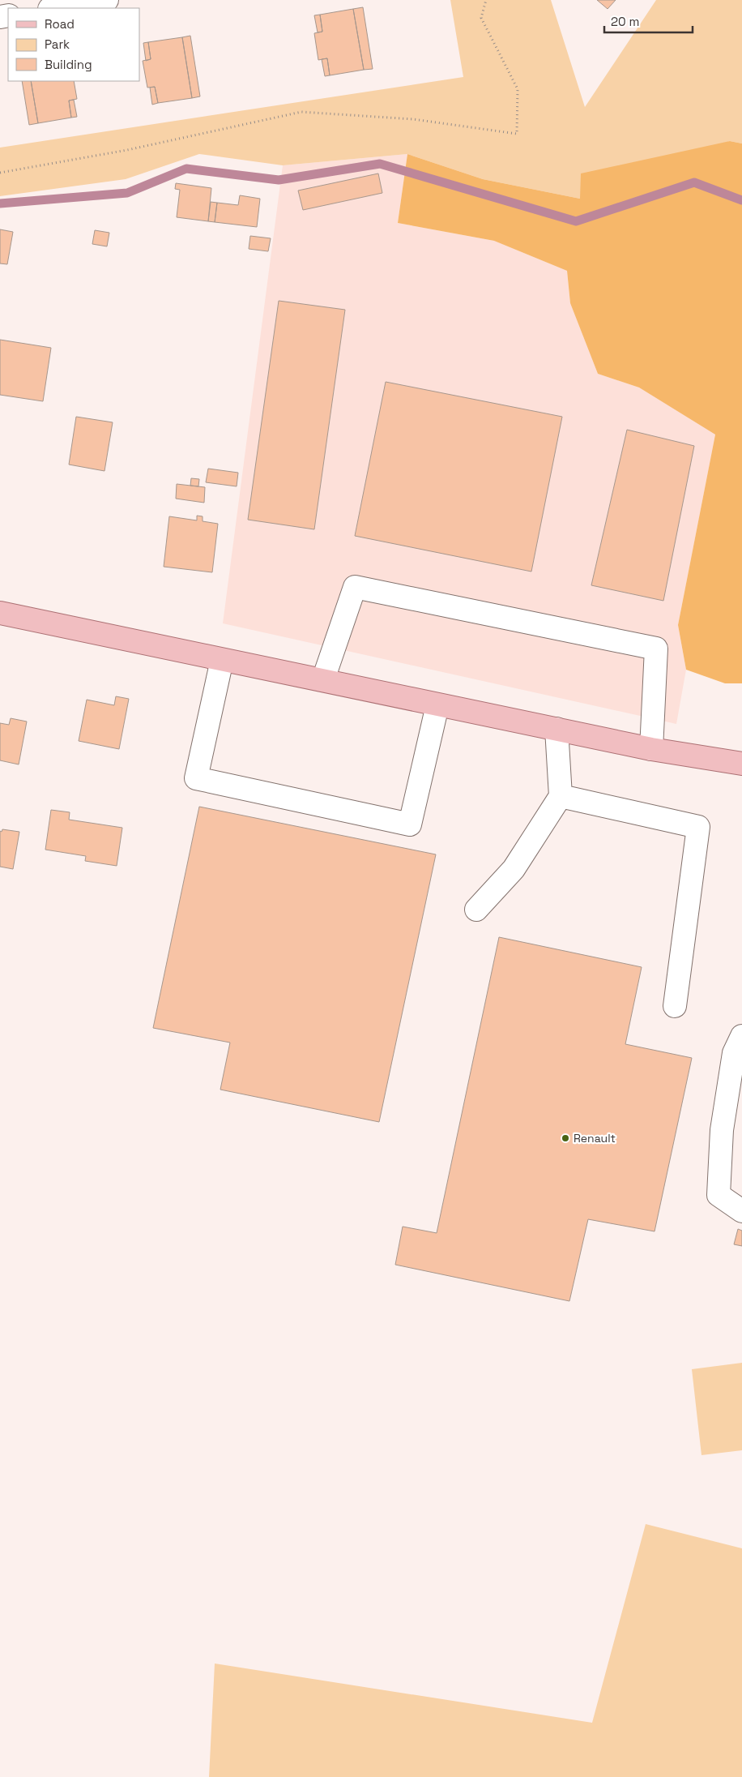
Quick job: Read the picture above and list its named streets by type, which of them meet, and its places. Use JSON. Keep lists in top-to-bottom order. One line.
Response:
{"places":["Renault"],"legend":["Road","Park","Building"],"scale_bar":"20 m"}
